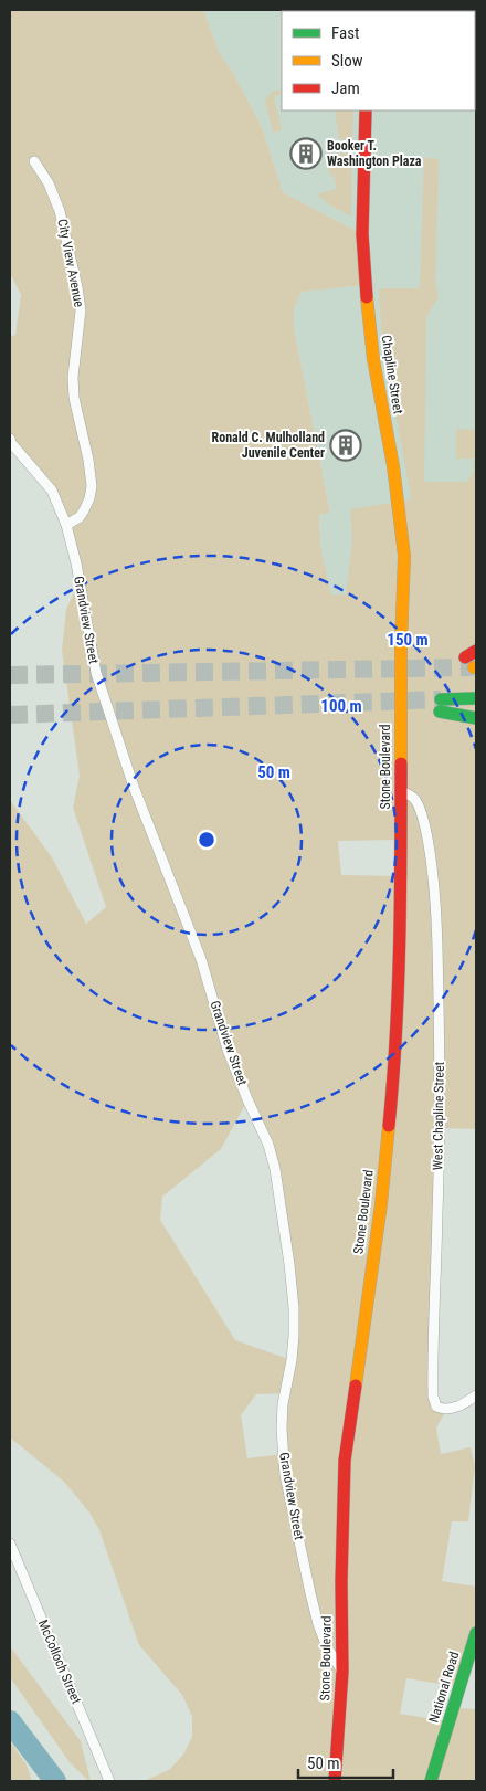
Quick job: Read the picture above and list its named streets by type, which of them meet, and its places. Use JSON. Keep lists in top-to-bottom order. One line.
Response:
{"streets":{"main road":["Chapline Street","Stone Boulevard","National Road"],"street":["City View Avenue","Grandview Street","West Chapline Street","McColloch Street"]},"crossings":[["City View Avenue","Grandview Street"],["Chapline Street","Stone Boulevard"],["Grandview Street","Stone Boulevard"],["Stone Boulevard","West Chapline Street"]],"places":{"building":["Booker T. Washington Plaza","Ronald C. Mulholland Juvenile Center"]},"legend":["Fast","Slow","Jam"],"scale_bar":"50 m","rings":["150 m","100 m","50 m"]}
